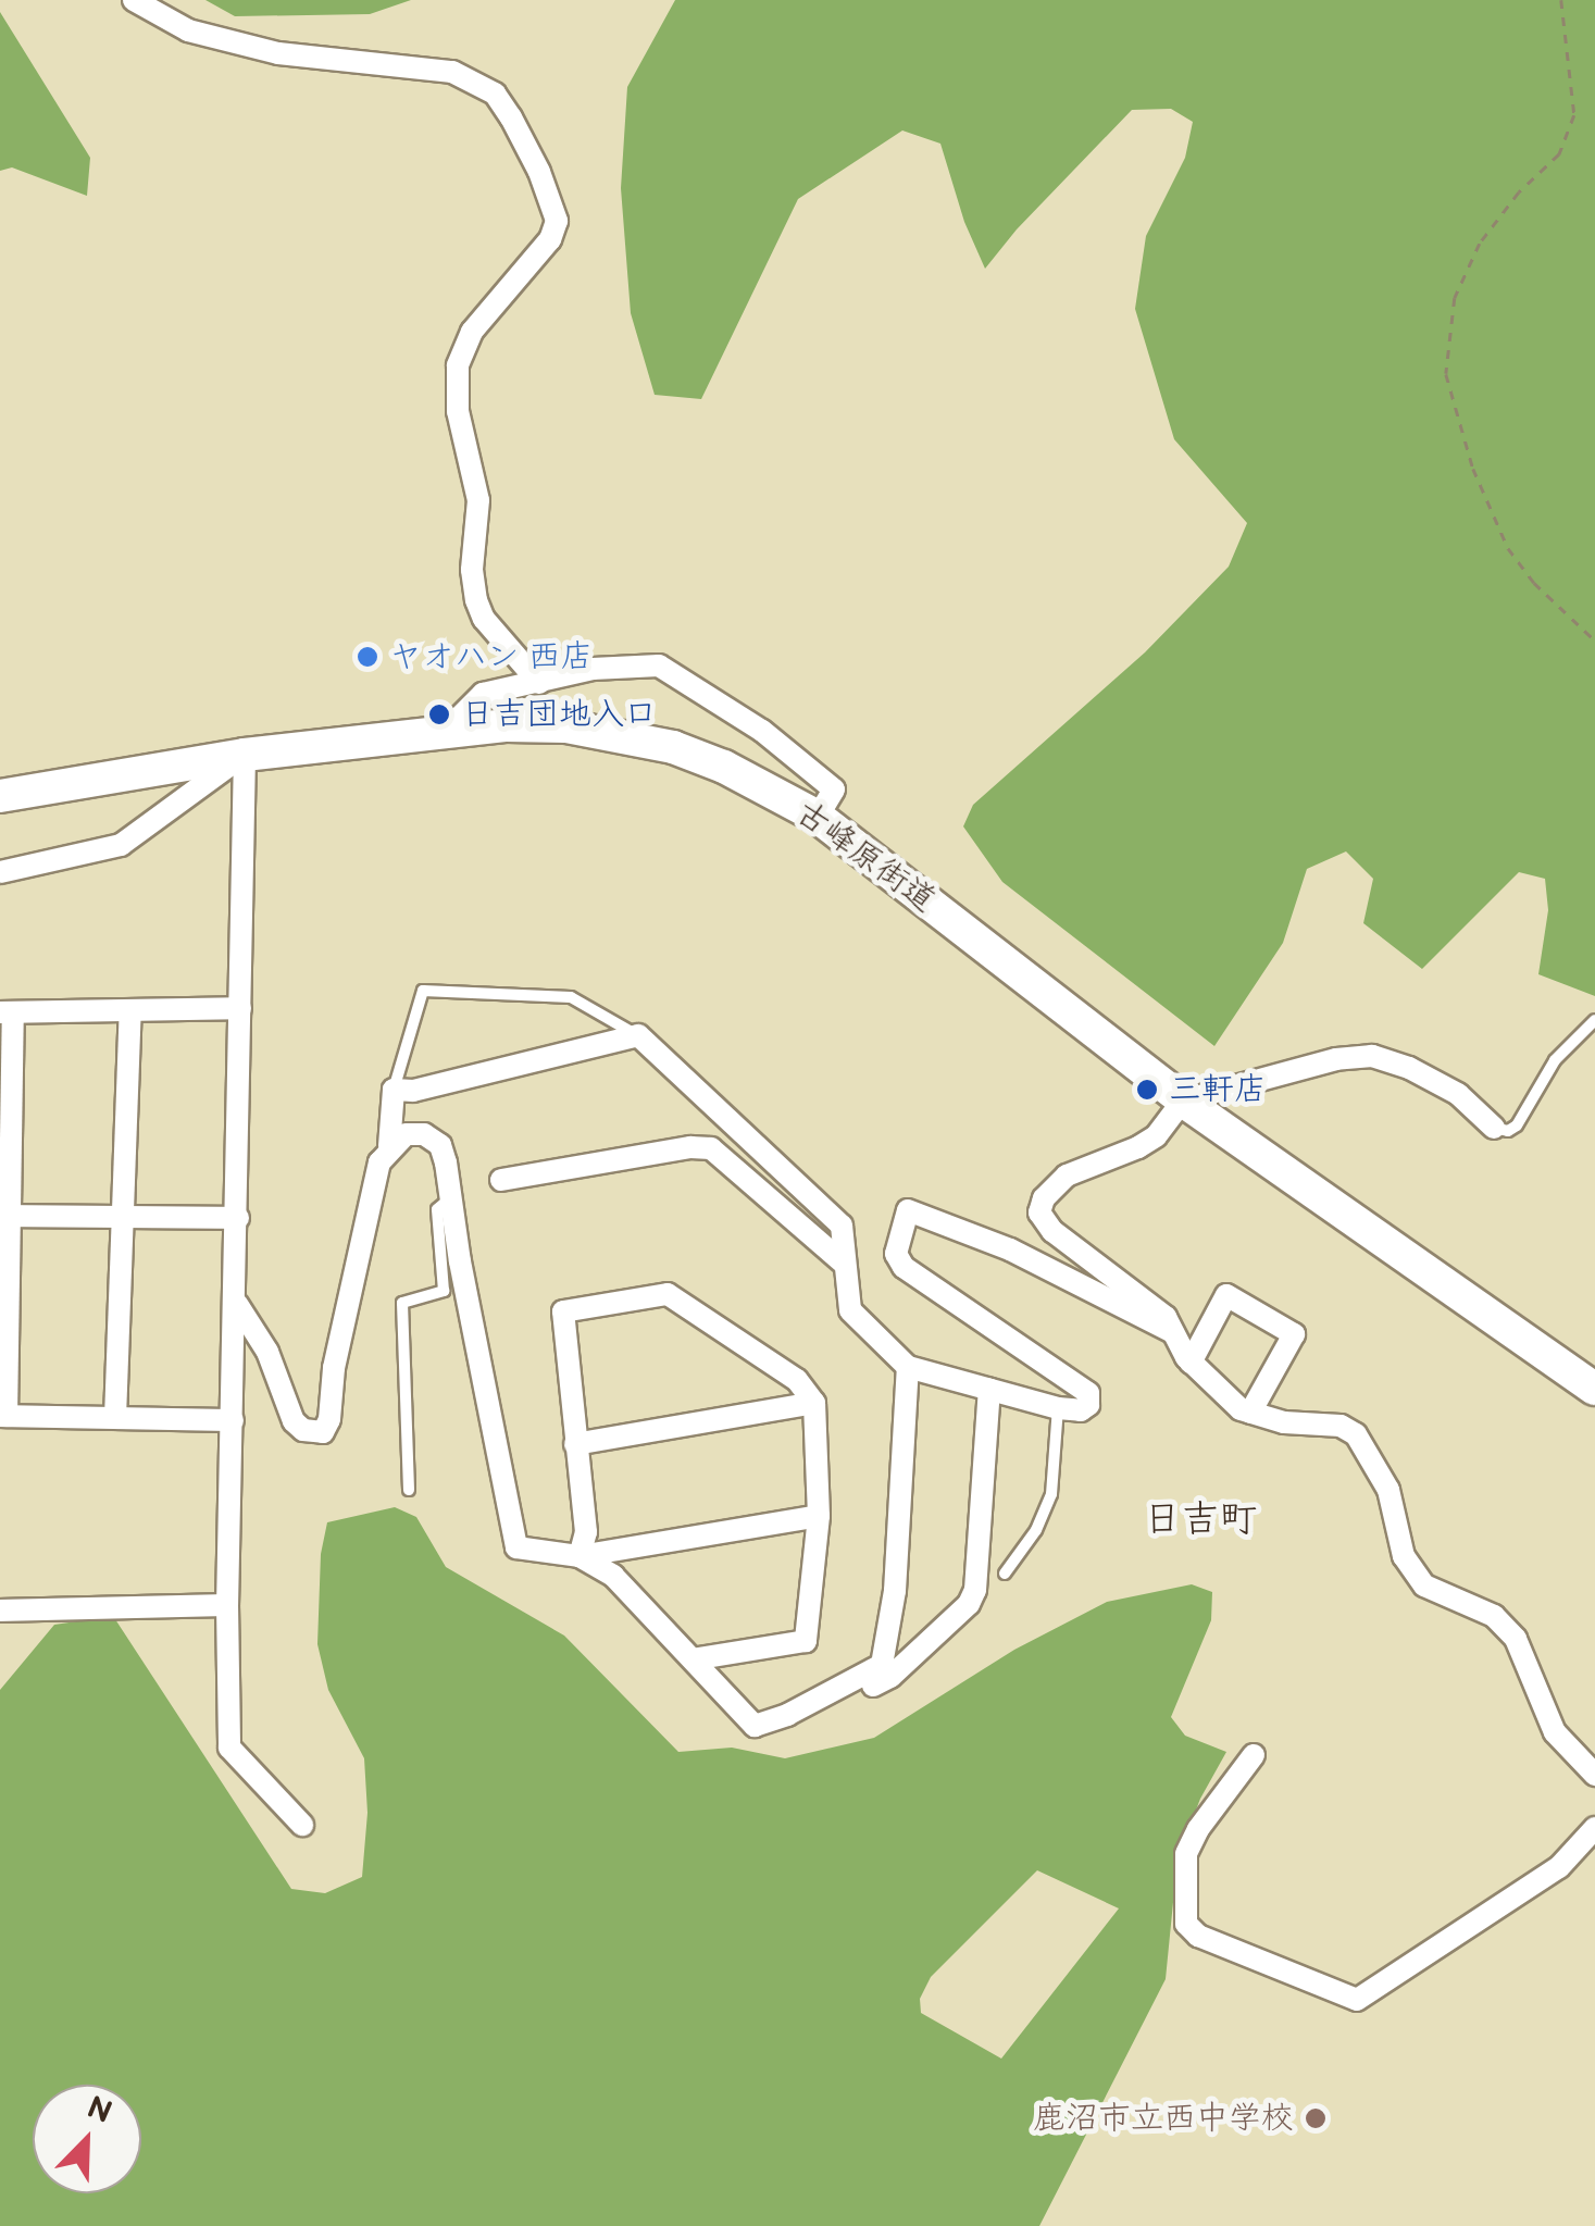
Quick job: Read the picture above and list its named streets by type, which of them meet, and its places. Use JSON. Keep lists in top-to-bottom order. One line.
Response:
{"streets":{"main road":["古峰原街道"]},"districts":["日吉町"],"places":["ヤオハン 西店","日吉団地入口","三軒店","鹿沼市立西中学校"],"north":"top right"}
